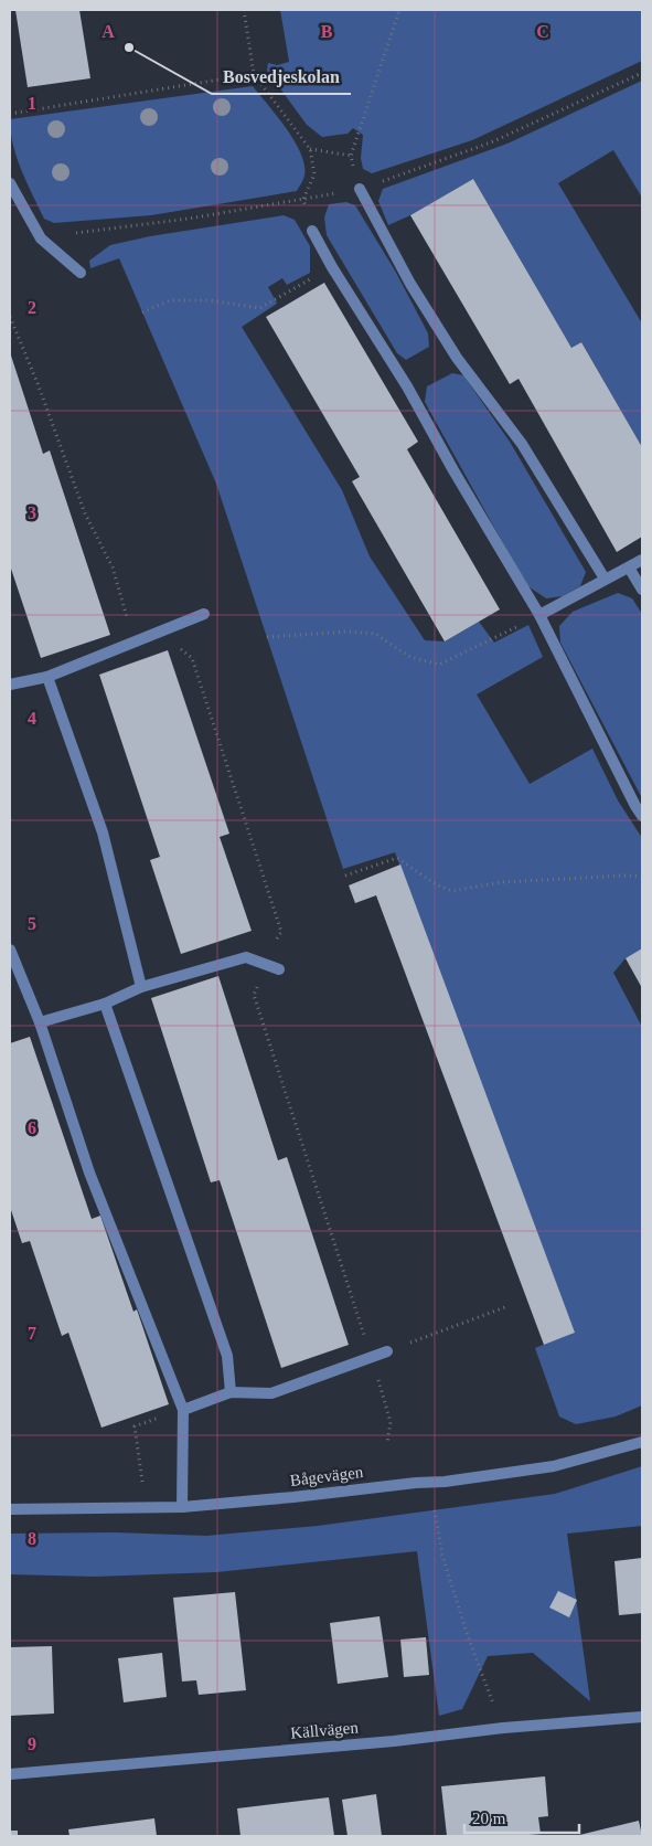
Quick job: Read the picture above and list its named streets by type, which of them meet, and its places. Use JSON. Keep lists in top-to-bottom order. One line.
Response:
{"streets":{"street":["Bågevägen","Källvägen"]},"places":["Bosvedjeskolan"],"scale_bar":"20 m","grid":{"columns":["A","B","C"],"rows":["1","2","3","4","5","6","7","8","9"]}}
